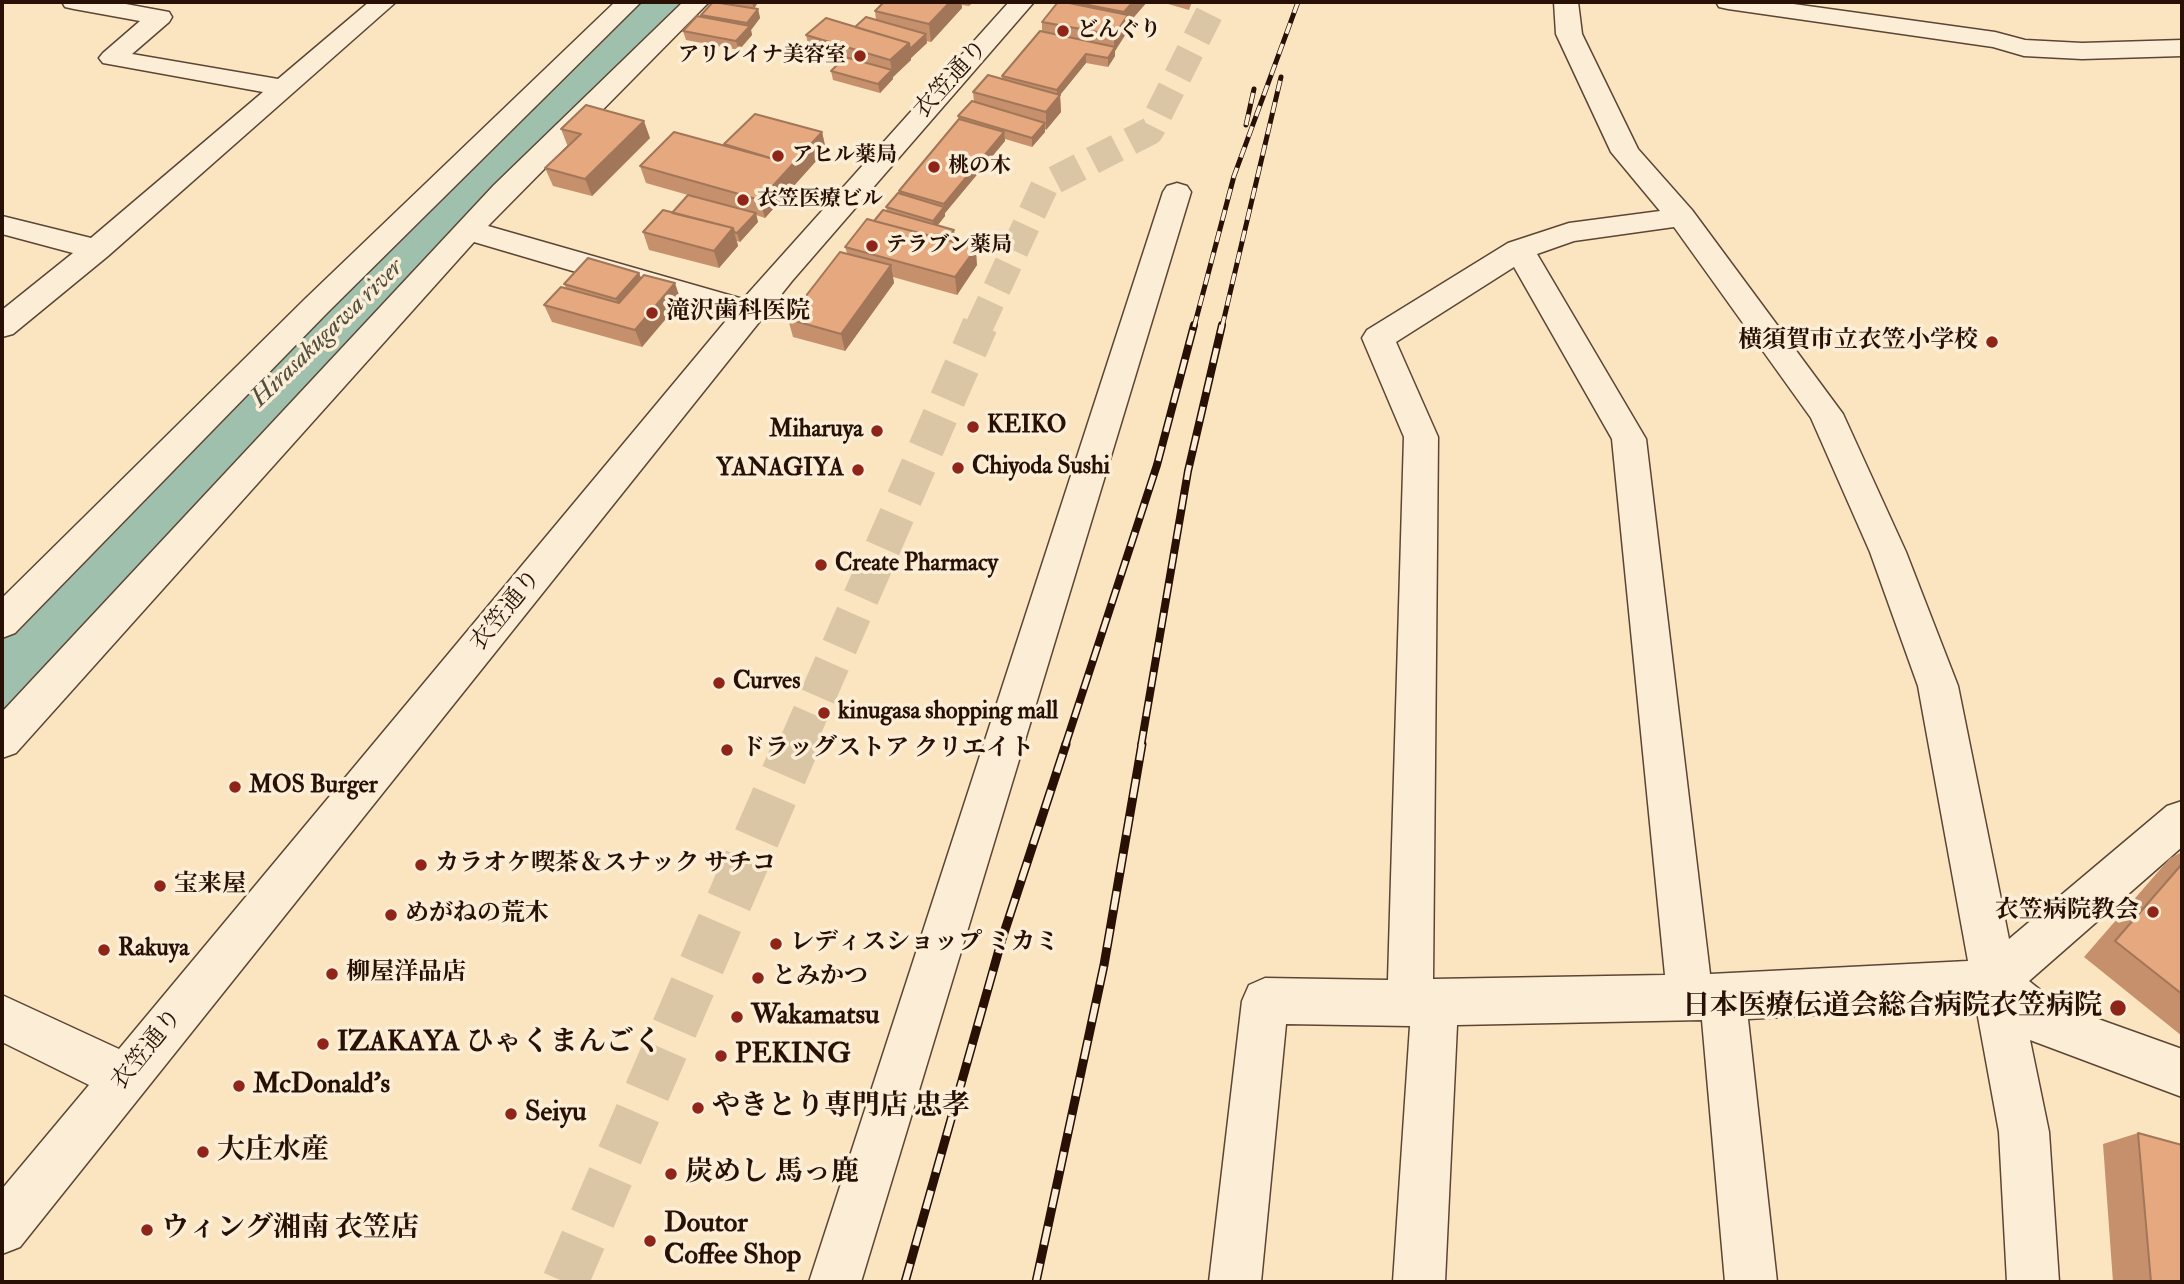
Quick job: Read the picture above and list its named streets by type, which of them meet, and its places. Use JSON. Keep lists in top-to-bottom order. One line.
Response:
{"streets":{"street":["衣笠通り"]},"water":["Hirasakugawa river"],"places":["どんぐり","アリレイナ美容室","アヒル薬局","桃の木","衣笠医療ビル","テラブン薬局","滝沢歯科医院","横須賀市立衣笠小学校","KEIKO","Miharuya","Chiyoda Sushi","YANAGIYA","Create Pharmacy","Curves","kinugasa shopping mall","ドラッグストア クリエイト","MOS Burger","カラオケ喫茶＆スナック サチコ","宝来屋","衣笠病院教会","めがねの荒木","レディスショップ ミカミ","Rakuya","柳屋洋品店","とみかつ","日本医療伝道会総合病院衣笠病院","Wakamatsu","IZAKAYA ひゃくまんごく","PEKING","McDonald's","やきとり専門店 忠孝","Seiyu","大庄水産","炭めし 馬っ鹿","ウィング湘南 衣笠店","Doutor Coffee Shop"]}
